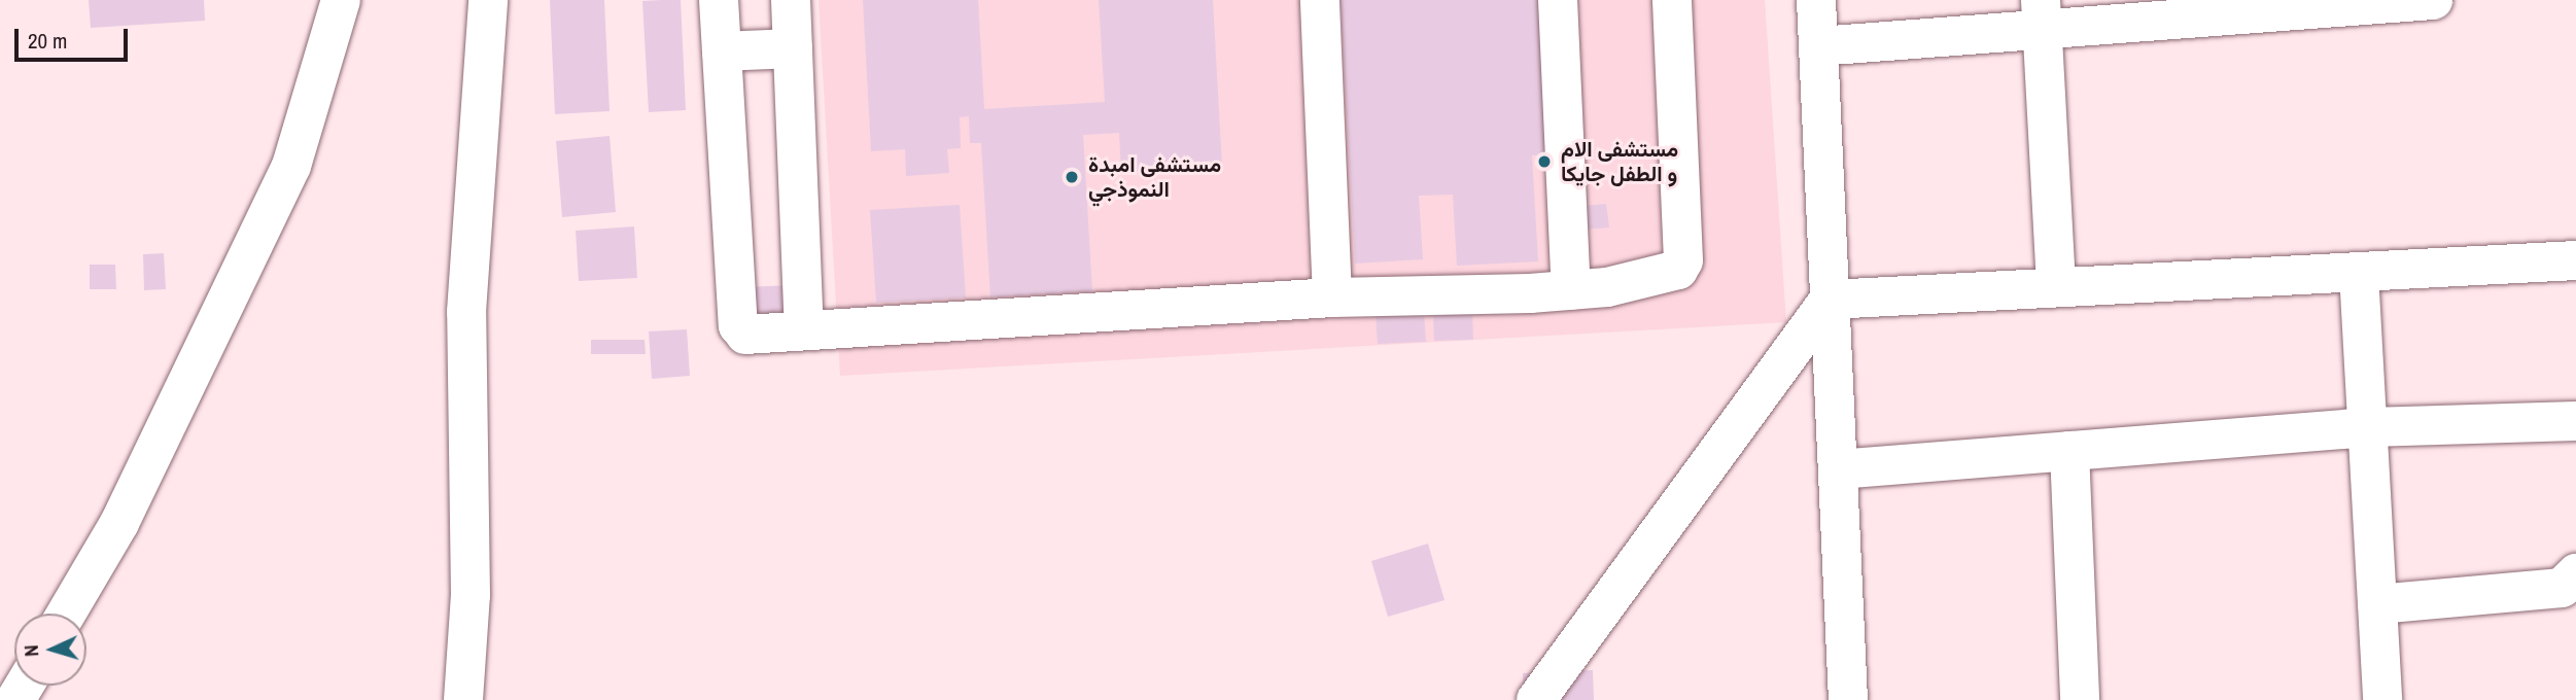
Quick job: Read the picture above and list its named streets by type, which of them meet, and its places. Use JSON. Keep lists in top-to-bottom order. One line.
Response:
{"places":["مستشفى الام و الطفل جايكا","مستشفى امبدة النموذجي"],"scale_bar":"20 m","north":"left"}
